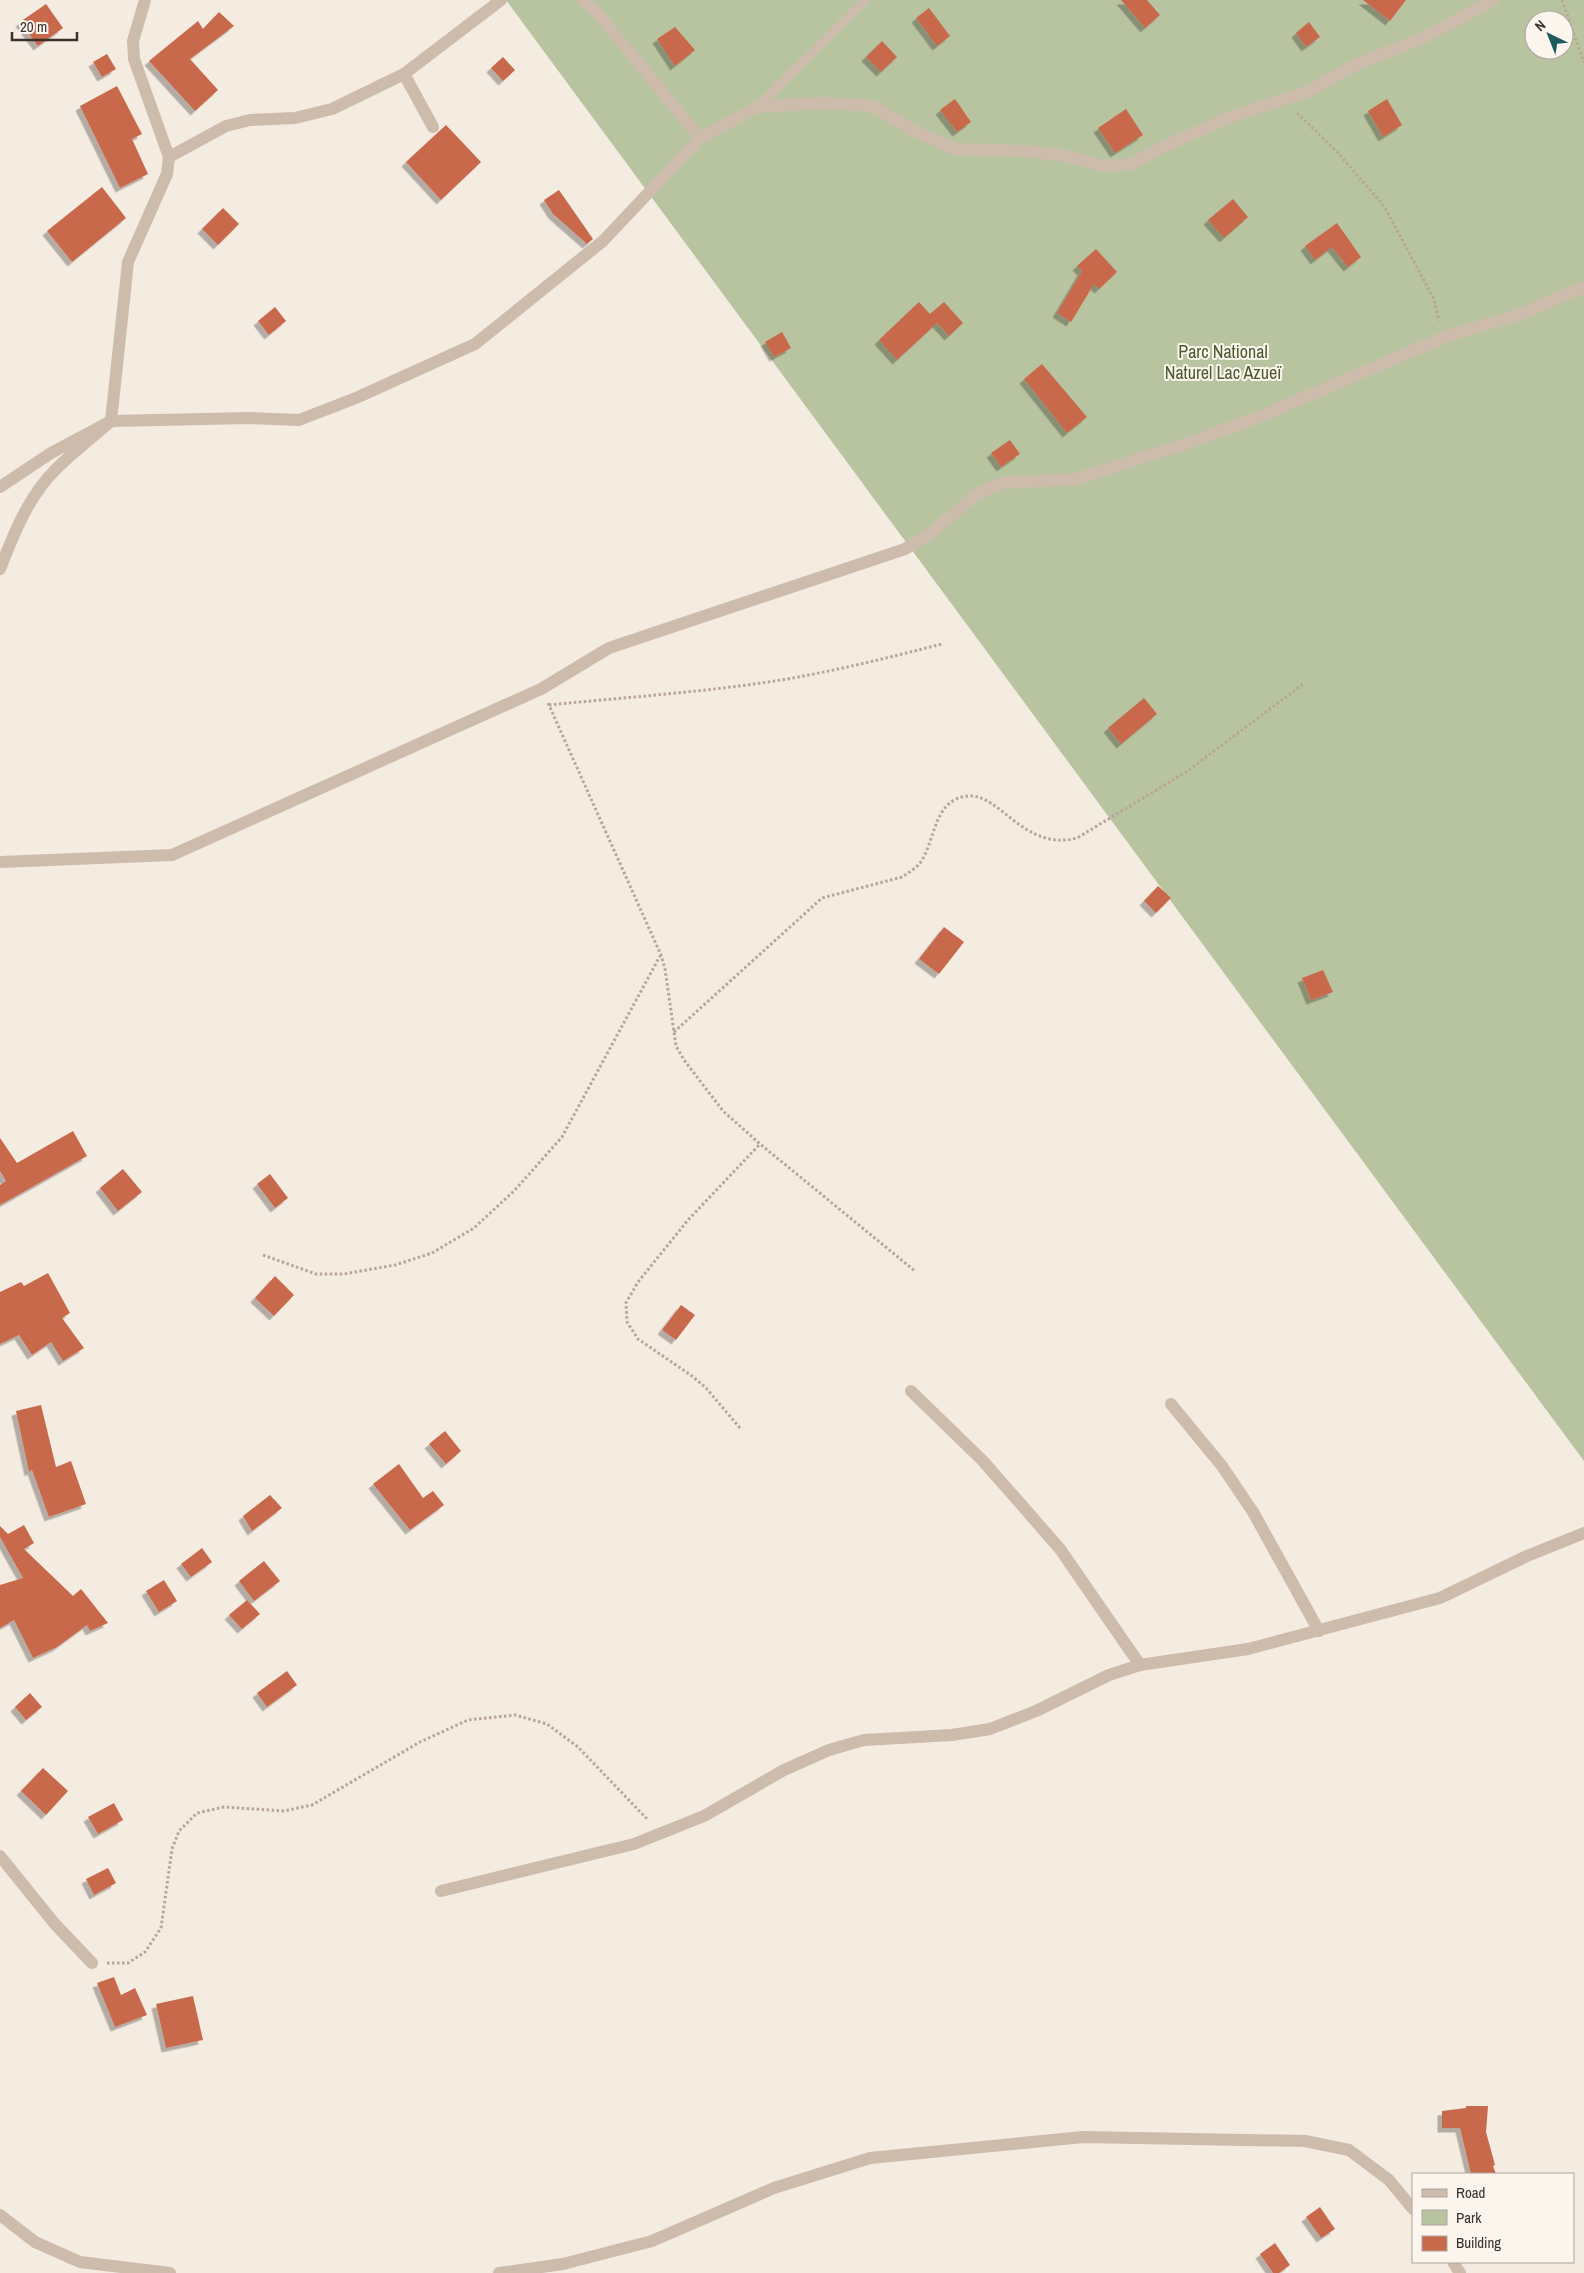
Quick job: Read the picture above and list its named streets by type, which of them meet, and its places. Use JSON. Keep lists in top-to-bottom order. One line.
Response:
{"parks":["Parc National Naturel Lac Azueï"],"legend":["Road","Park","Building"],"scale_bar":"20 m","north":"top left"}
